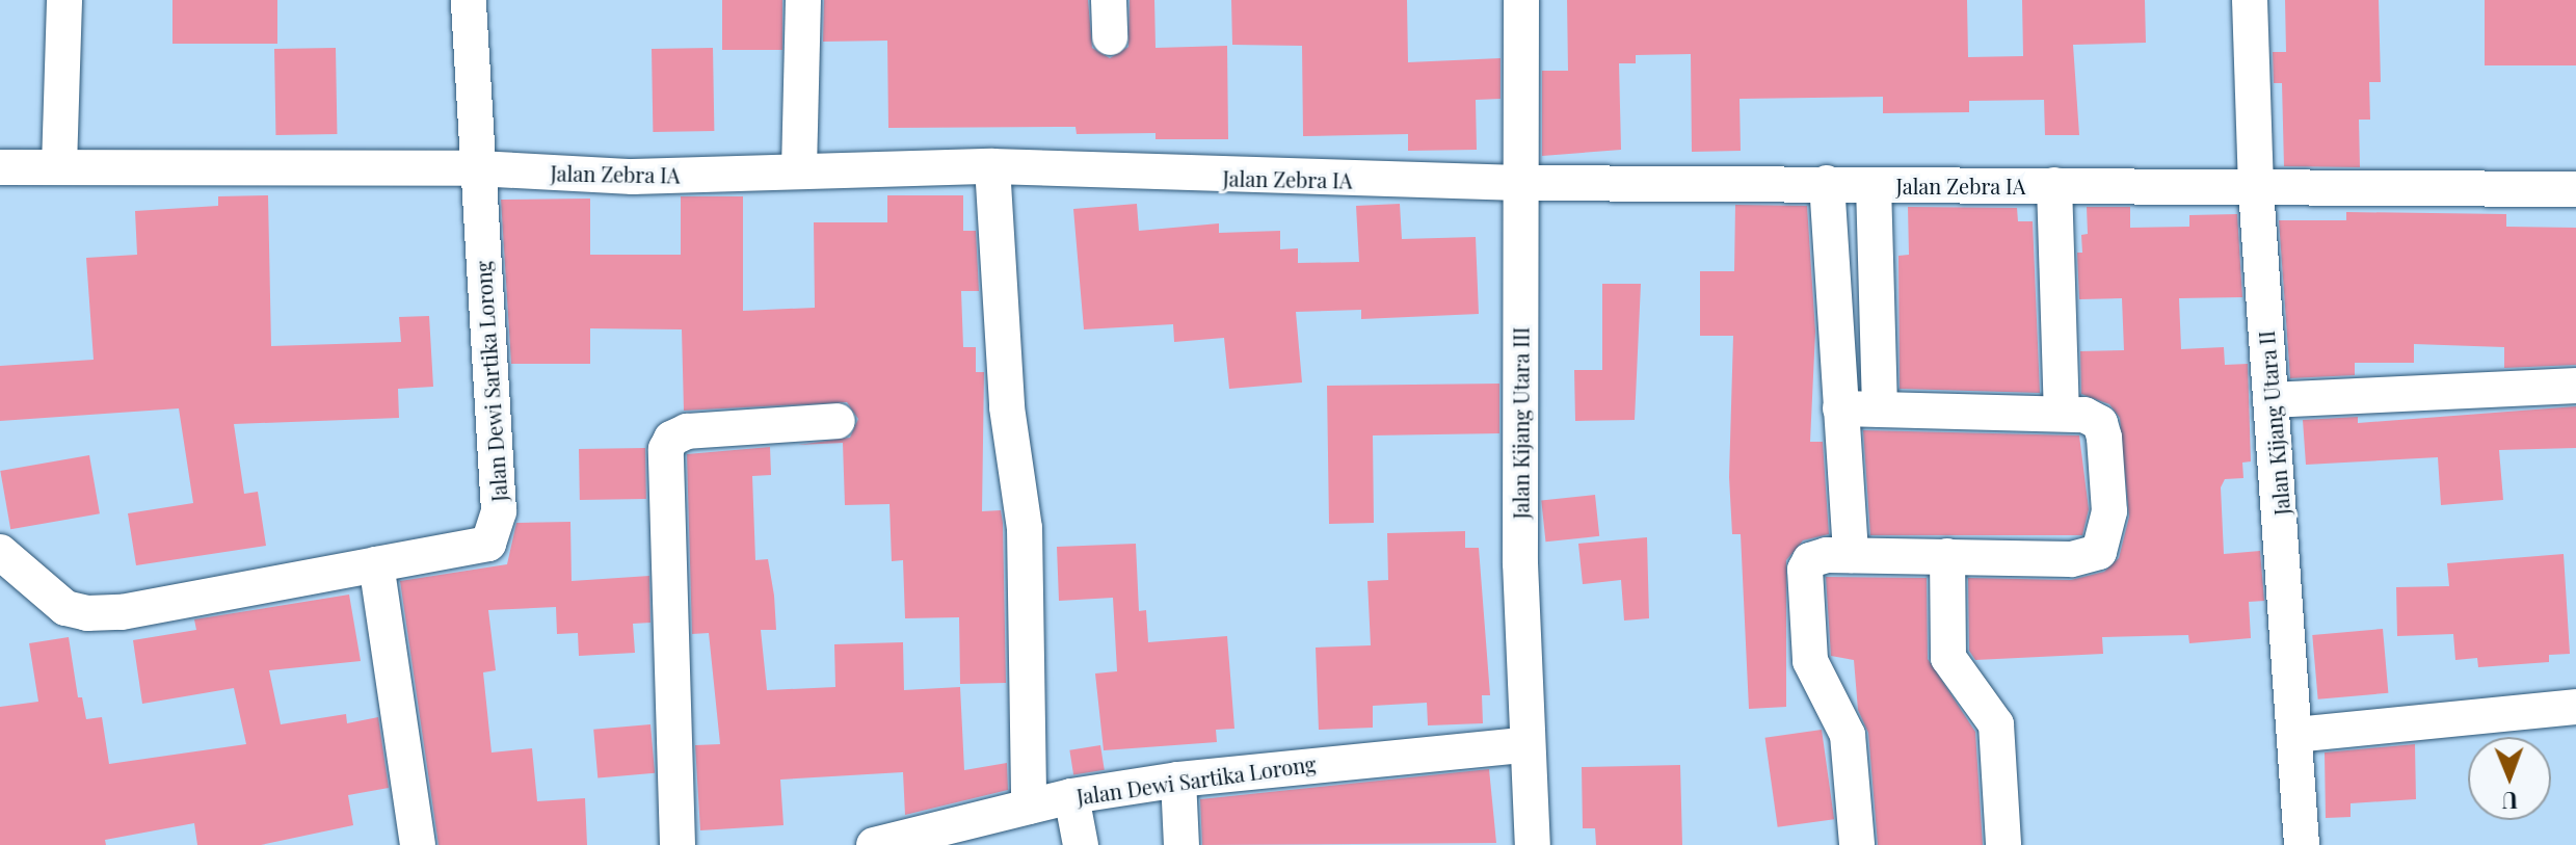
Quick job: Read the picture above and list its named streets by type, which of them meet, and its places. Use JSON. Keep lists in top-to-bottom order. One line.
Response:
{"streets":{"street":["Jalan Zebra IA","Jalan Dewi Sartika Lorong","Jalan Kijang Utara III","Jalan Kijang Utara II"]},"crossings":[["Jalan Zebra IA","Jalan Dewi Sartika Lorong"],["Jalan Zebra IA","Jalan Kijang Utara III"],["Jalan Zebra IA","Jalan Kijang Utara II"],["Jalan Dewi Sartika Lorong","Jalan Kijang Utara III"]],"north":"bottom"}
